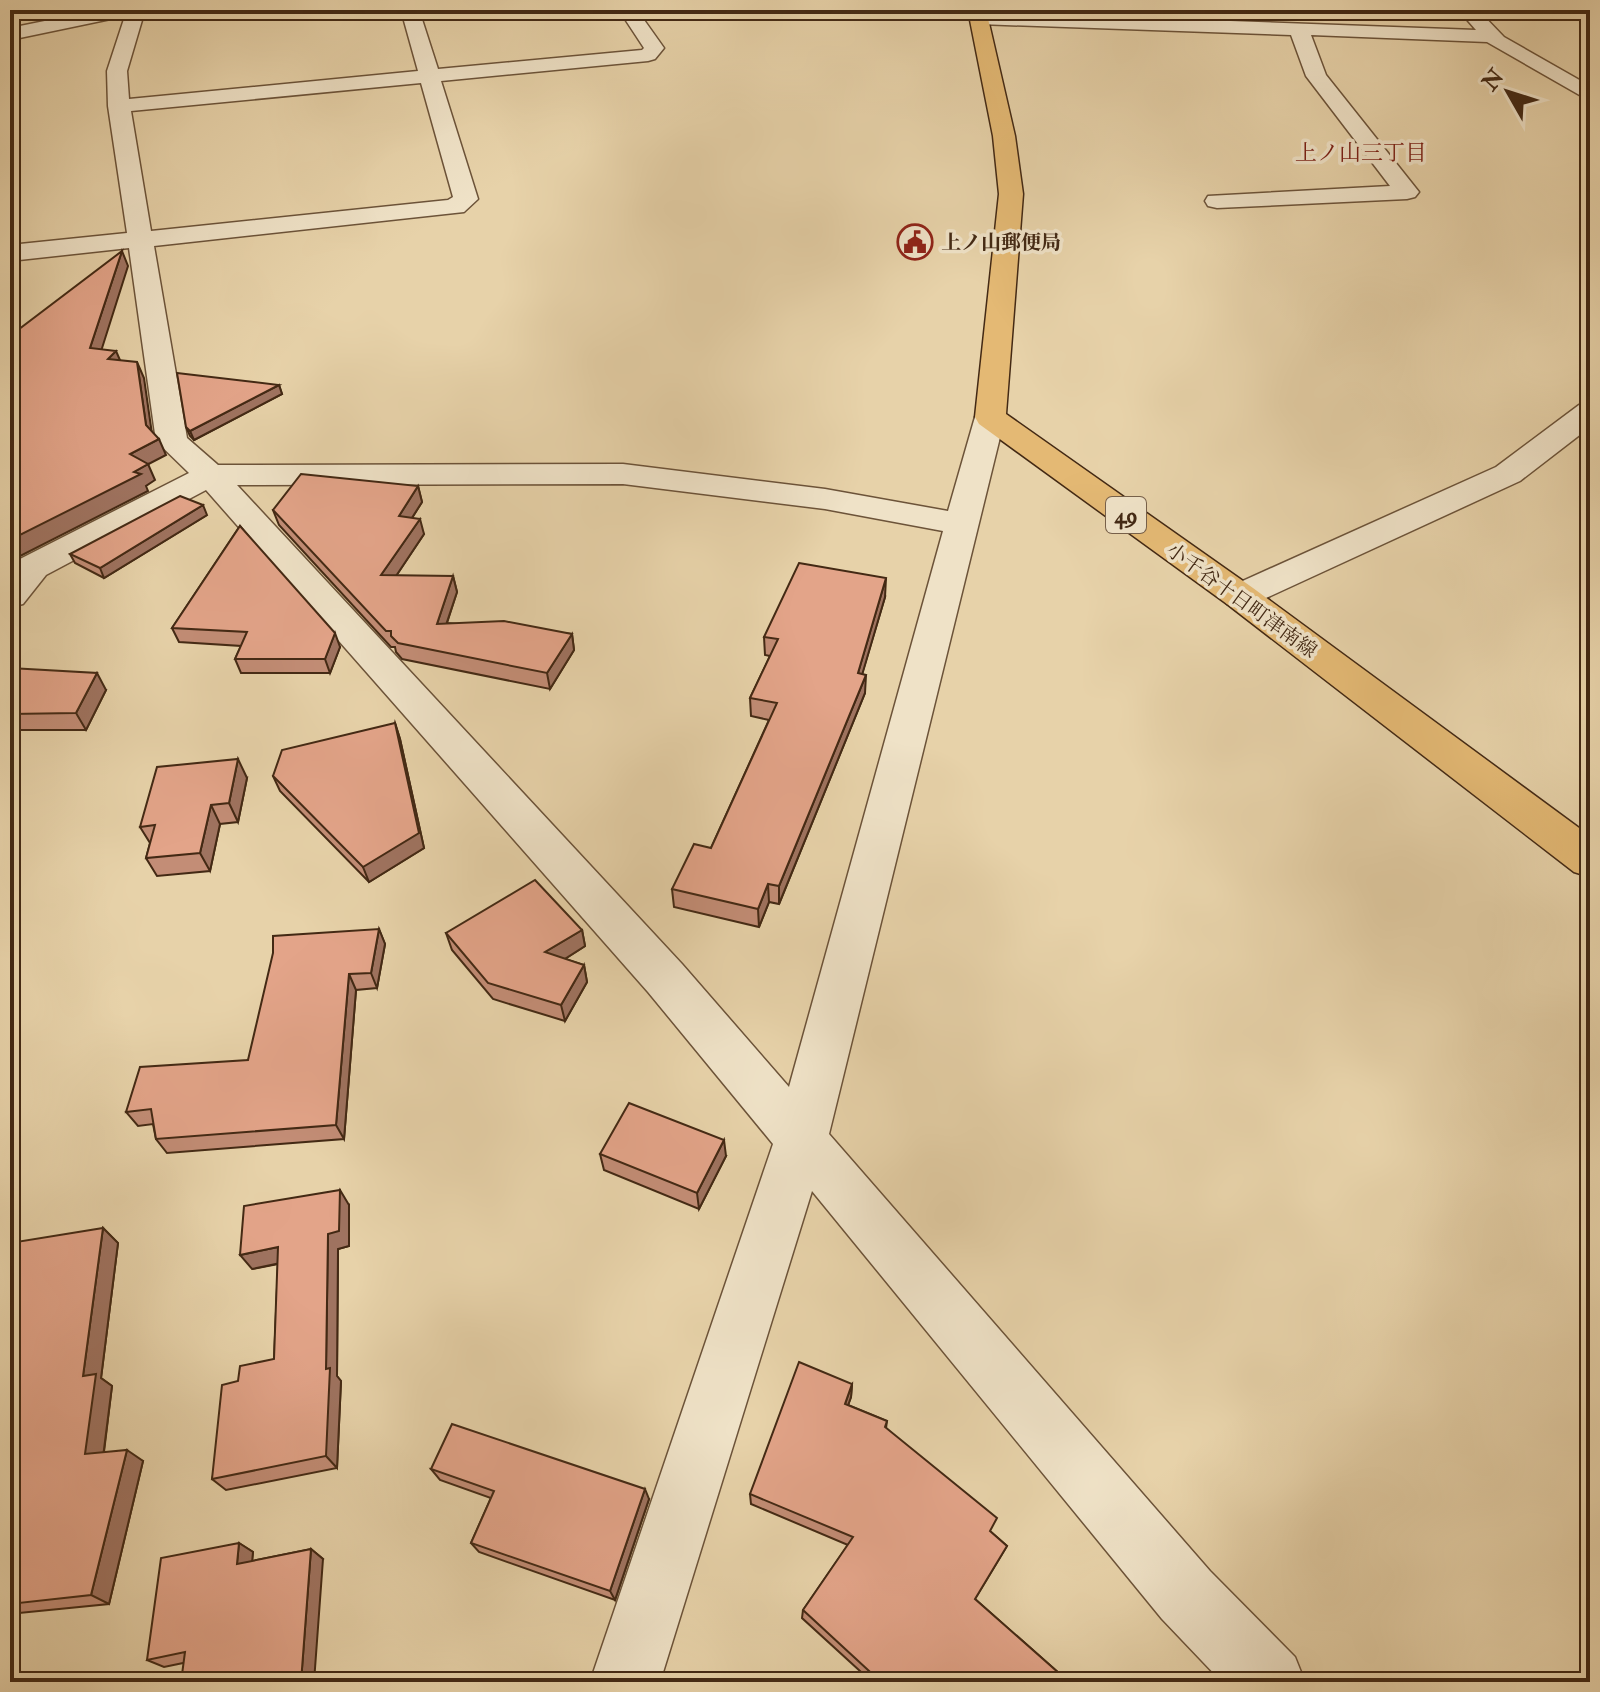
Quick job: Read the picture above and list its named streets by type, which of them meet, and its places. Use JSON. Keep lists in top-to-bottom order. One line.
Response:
{"streets":{"main road":["49","小千谷十日町津南線"]},"districts":["上ノ山三丁目"],"places":{"public building":["上ノ山郵便局"]},"north":"top left"}
